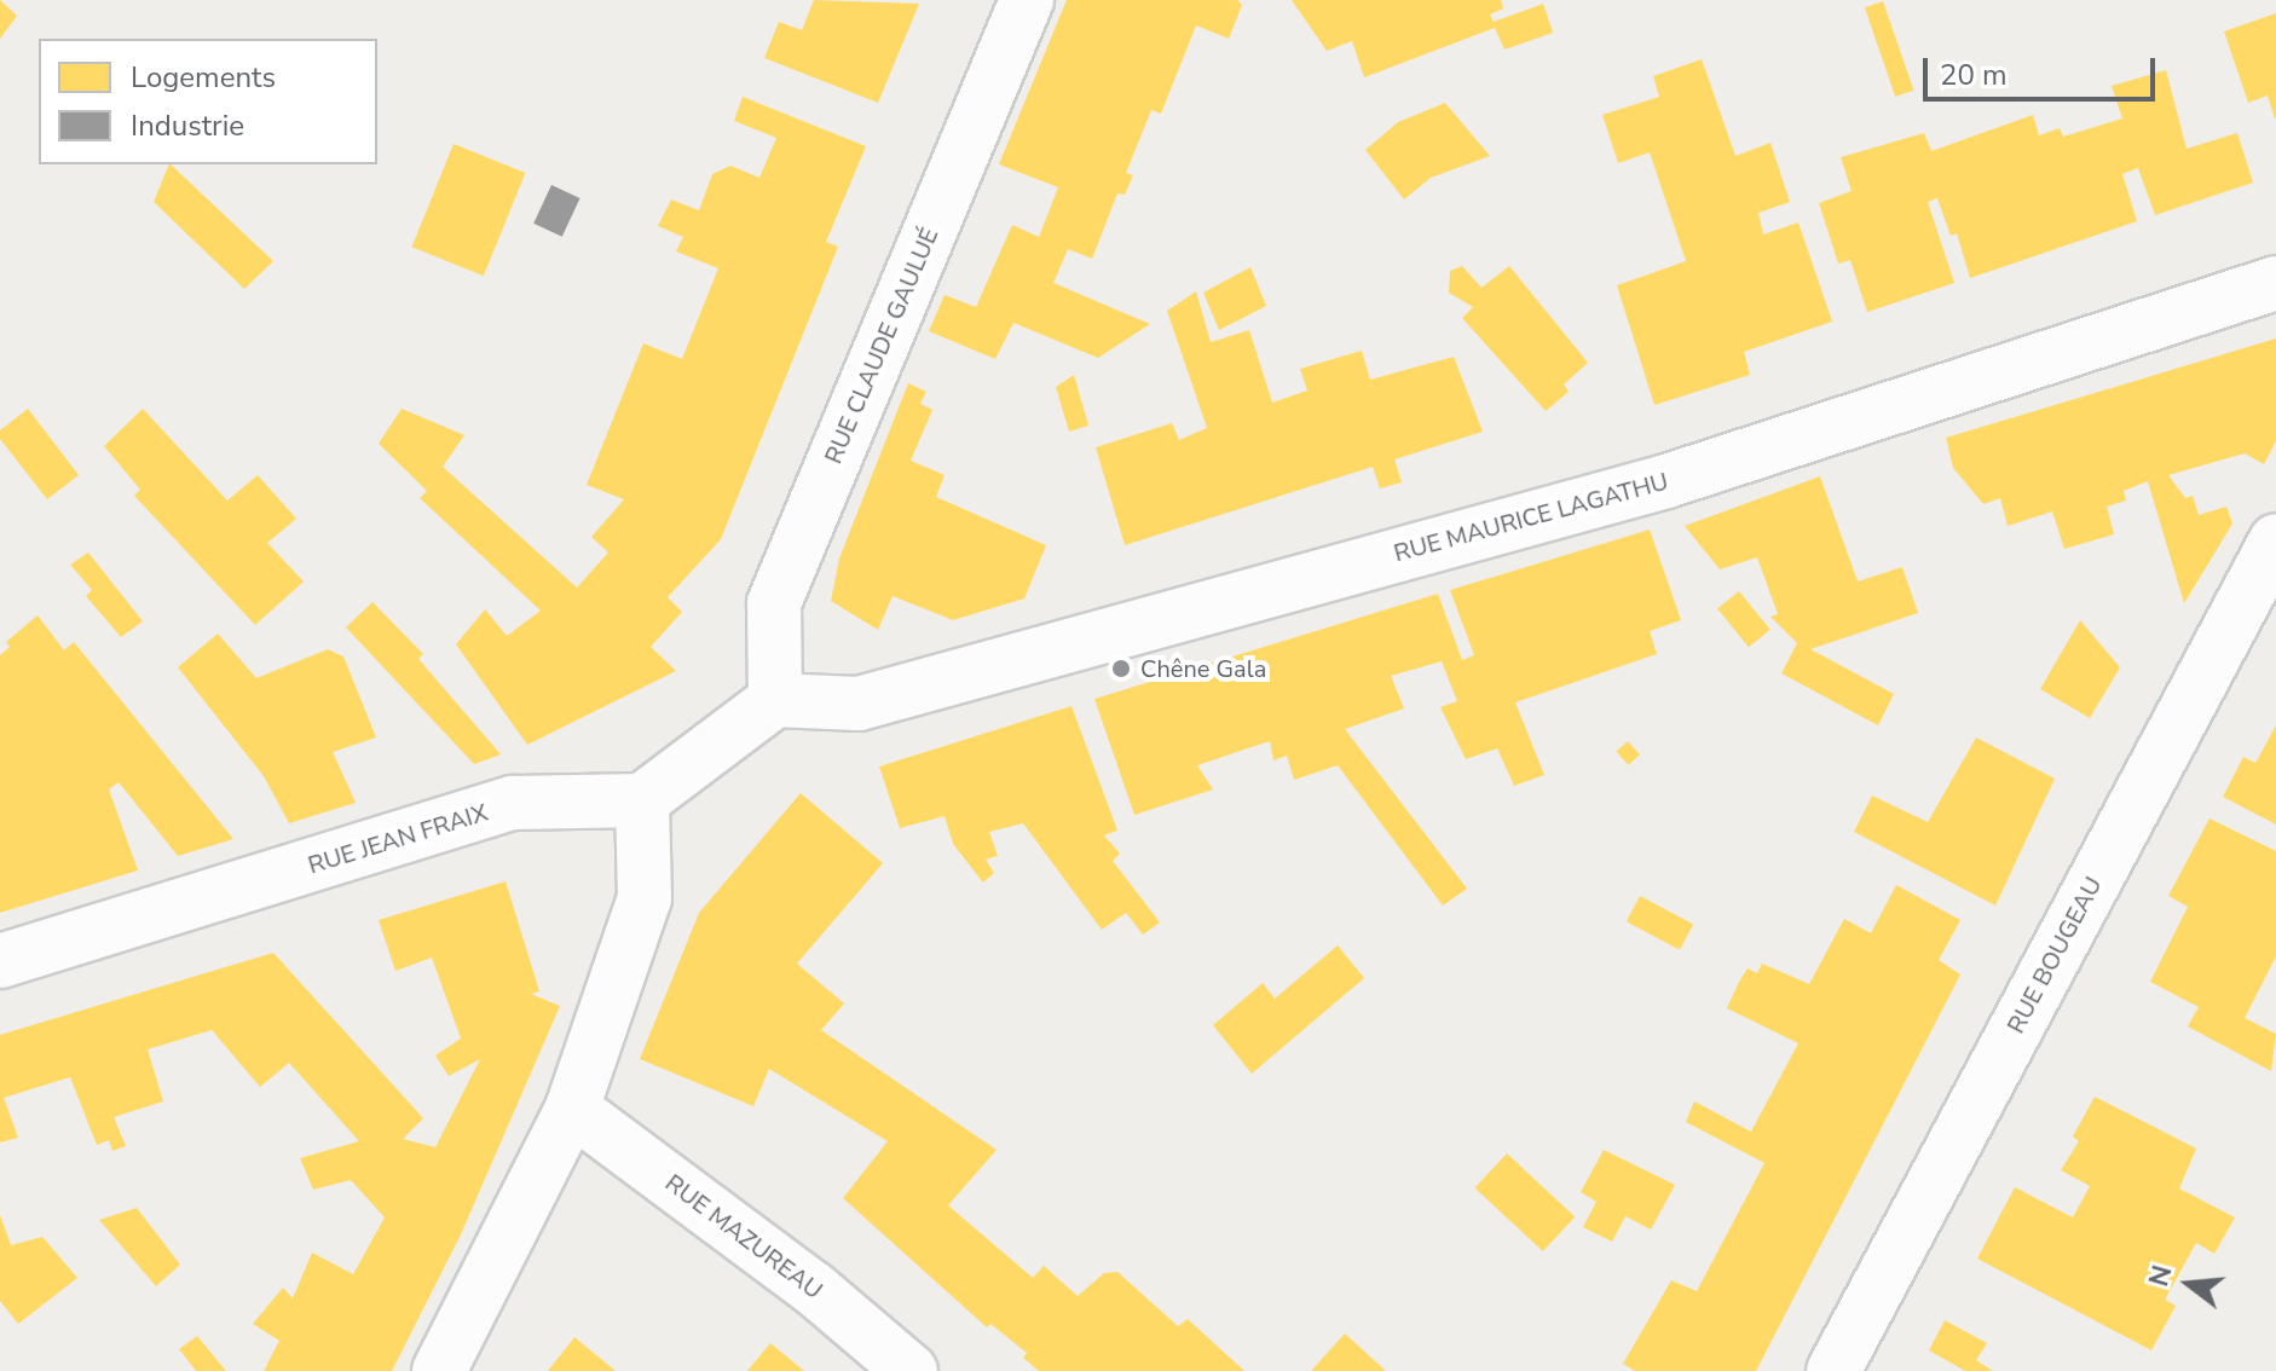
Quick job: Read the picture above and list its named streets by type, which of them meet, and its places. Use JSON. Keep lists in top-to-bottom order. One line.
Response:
{"streets":{"street":["RUE CLAUDE GAULUÉ","RUE MAURICE LAGATHU","RUE JEAN FRAIX","RUE BOUGEAU","RUE MAZUREAU"]},"crossings":[["RUE CLAUDE GAULUÉ","RUE MAURICE LAGATHU"]],"places":["Chêne Gala"],"legend":["Logements","Industrie"],"scale_bar":"20 m","north":"left"}
